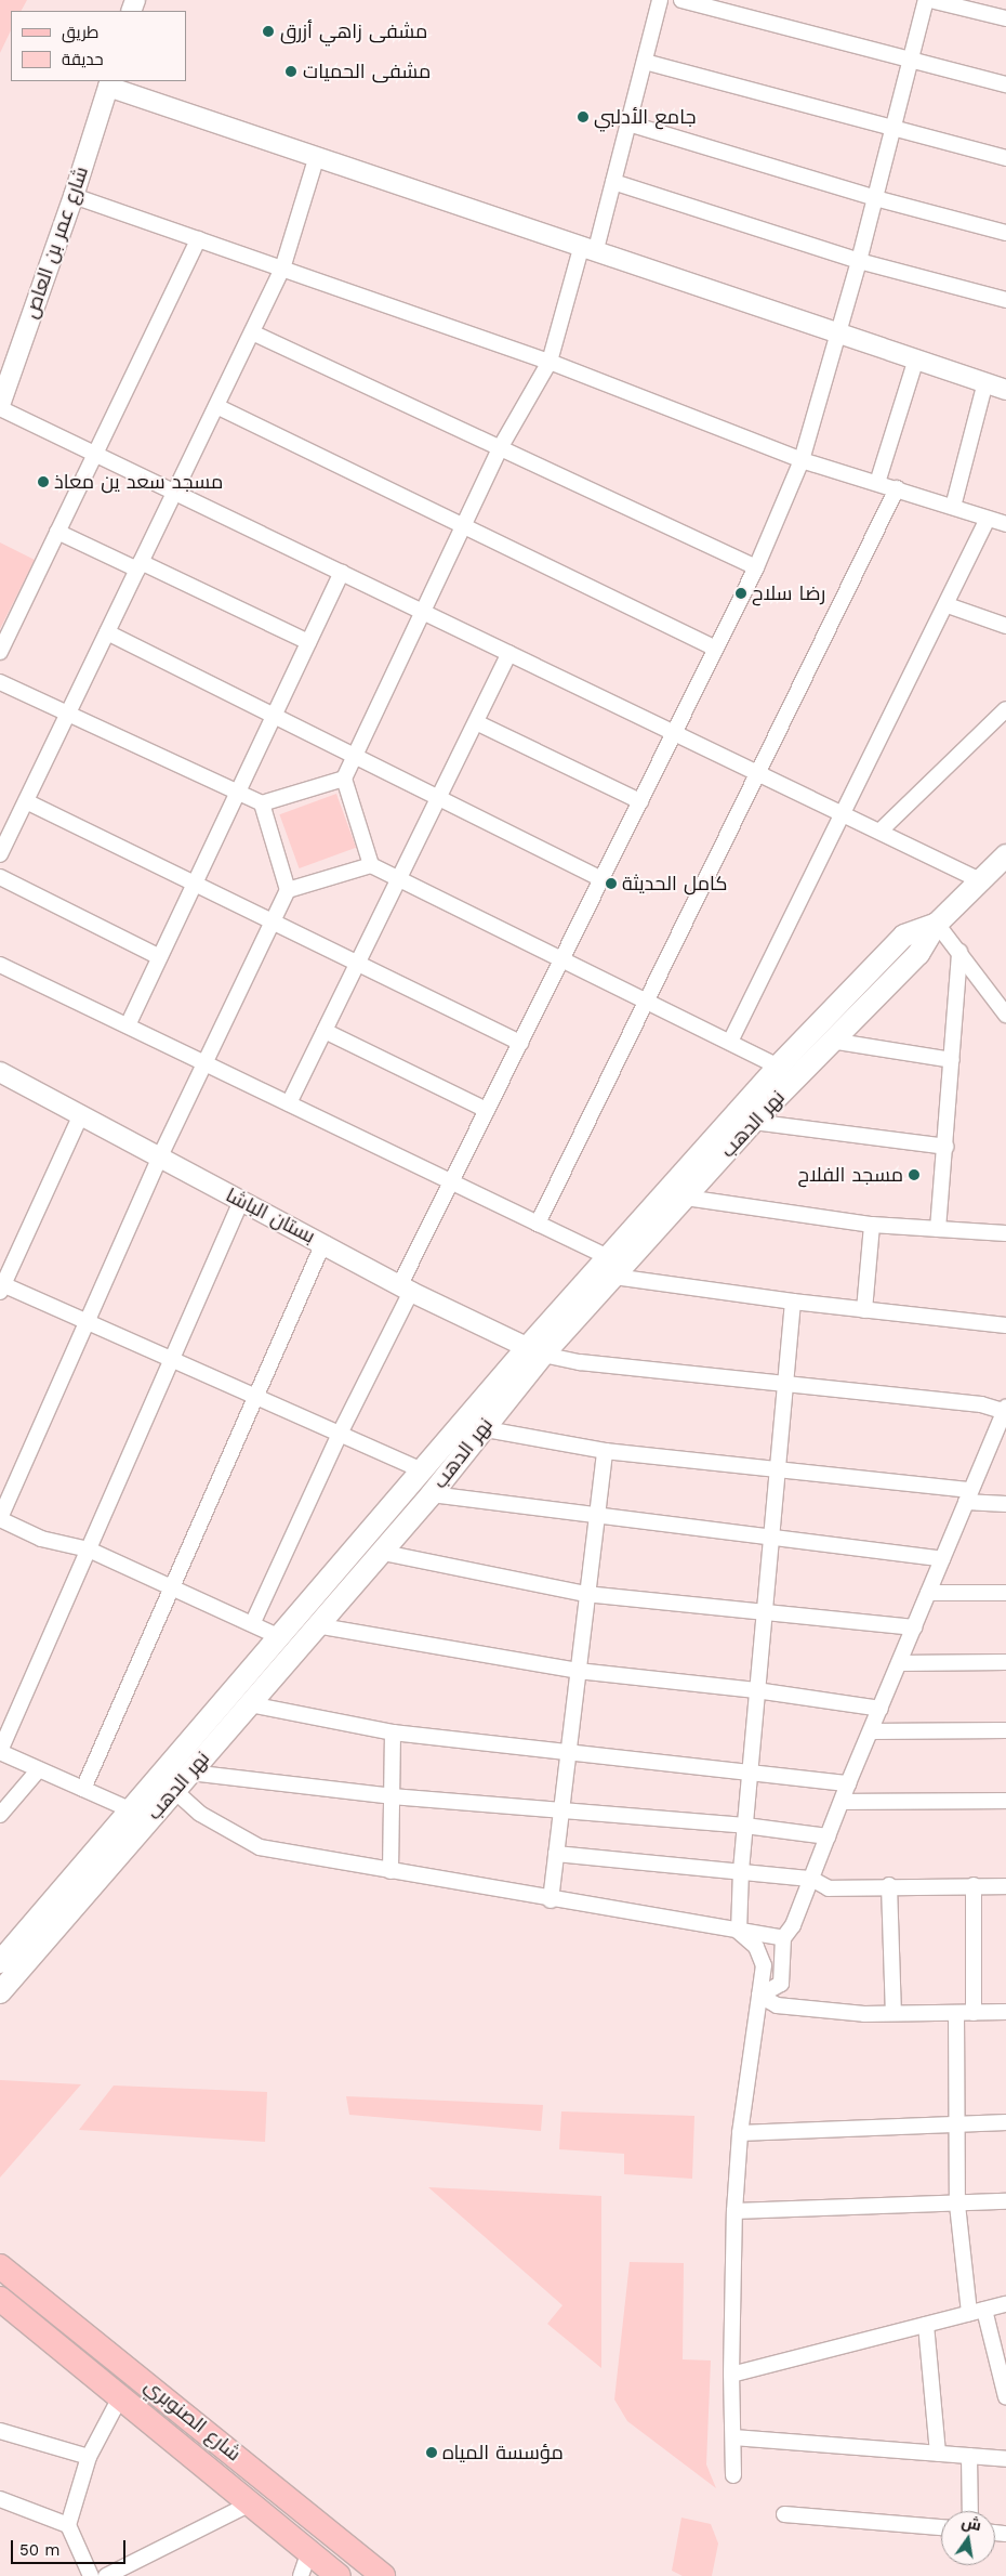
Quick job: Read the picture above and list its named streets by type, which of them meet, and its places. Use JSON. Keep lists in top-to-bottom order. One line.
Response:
{"streets":{"main road":["نهر الدهب","شارع الصنوبري"],"street":["شارع عمر بن العاص","بستان الباشا"]},"crossings":[["نهر الدهب","بستان الباشا"]],"places":["مشفى زاهي أزرق","مشفى الحميات","جامع الأدلبي","مسجد سعد ين معاذ","رضا سلاح","كامل الحديثة","مسجد الفلاح","مؤسسة المياه"],"legend":["طريق","حديقة"],"scale_bar":"50 m","north":"top"}
